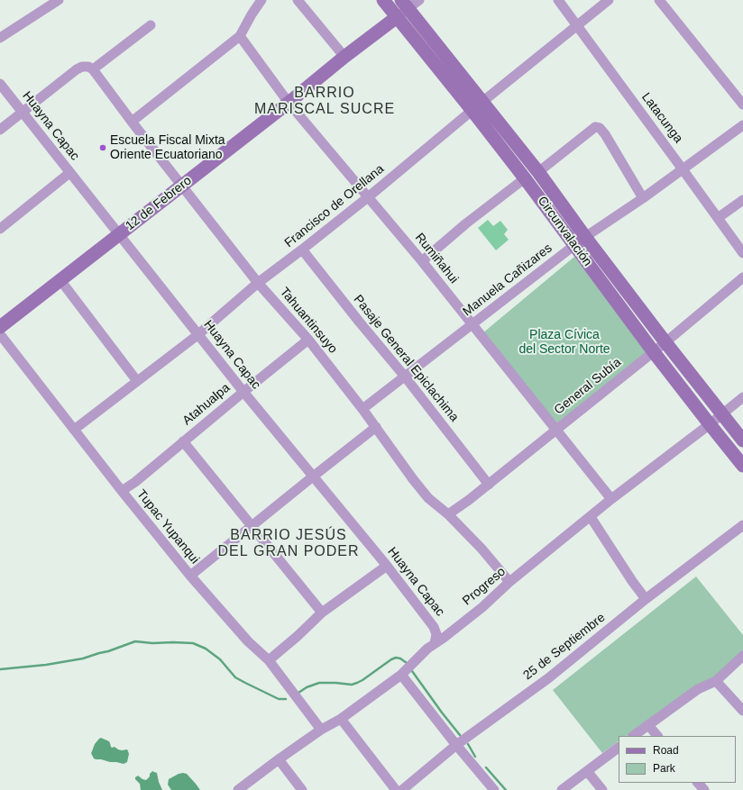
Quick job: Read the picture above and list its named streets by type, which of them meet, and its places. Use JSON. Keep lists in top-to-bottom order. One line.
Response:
{"streets":{"main road":["12 de Febrero","Circunvalación"],"street":["Latacunga","Huayna Capac","Francisco de Orellana","Rumiñahui","Manuela Cañizares","Tahuantinsuyo","Pasaje General Epiclachima","General Subía","Atahualpa","Tupac Yupanqui","Progreso","25 de Septiembre"]},"crossings":[["Latacunga","Francisco de Orellana"],["Latacunga","Manuela Cañizares"],["Huayna Capac","12 de Febrero"],["Huayna Capac","Francisco de Orellana"],["Huayna Capac","Atahualpa"],["Huayna Capac","Progreso"],["12 de Febrero","Circunvalación"],["12 de Febrero","Rumiñahui"],["12 de Febrero","Tahuantinsuyo"],["Francisco de Orellana","Circunvalación"],["Francisco de Orellana","Rumiñahui"],["Francisco de Orellana","Tahuantinsuyo"],["Francisco de Orellana","Pasaje General Epiclachima"],["Francisco de Orellana","Tupac Yupanqui"],["Circunvalación","Manuela Cañizares"],["Circunvalación","General Subía"],["Circunvalación","Progreso"],["Rumiñahui","Manuela Cañizares"],["Rumiñahui","General Subía"],["Rumiñahui","Progreso"],["Manuela Cañizares","Tahuantinsuyo"],["Manuela Cañizares","Pasaje General Epiclachima"],["Tahuantinsuyo","General Subía"],["Tahuantinsuyo","Atahualpa"],["Tahuantinsuyo","Progreso"],["Pasaje General Epiclachima","General Subía"],["Atahualpa","Tupac Yupanqui"],["Tupac Yupanqui","Progreso"]],"districts":["BARRIO MARISCAL SUCRE","BARRIO JESÚS DEL GRAN PODER"],"parks":["Plaza Cívica del Sector Norte"],"places":["Escuela Fiscal Mixta Oriente Ecuatoriano"],"legend":["Road","Park"]}
